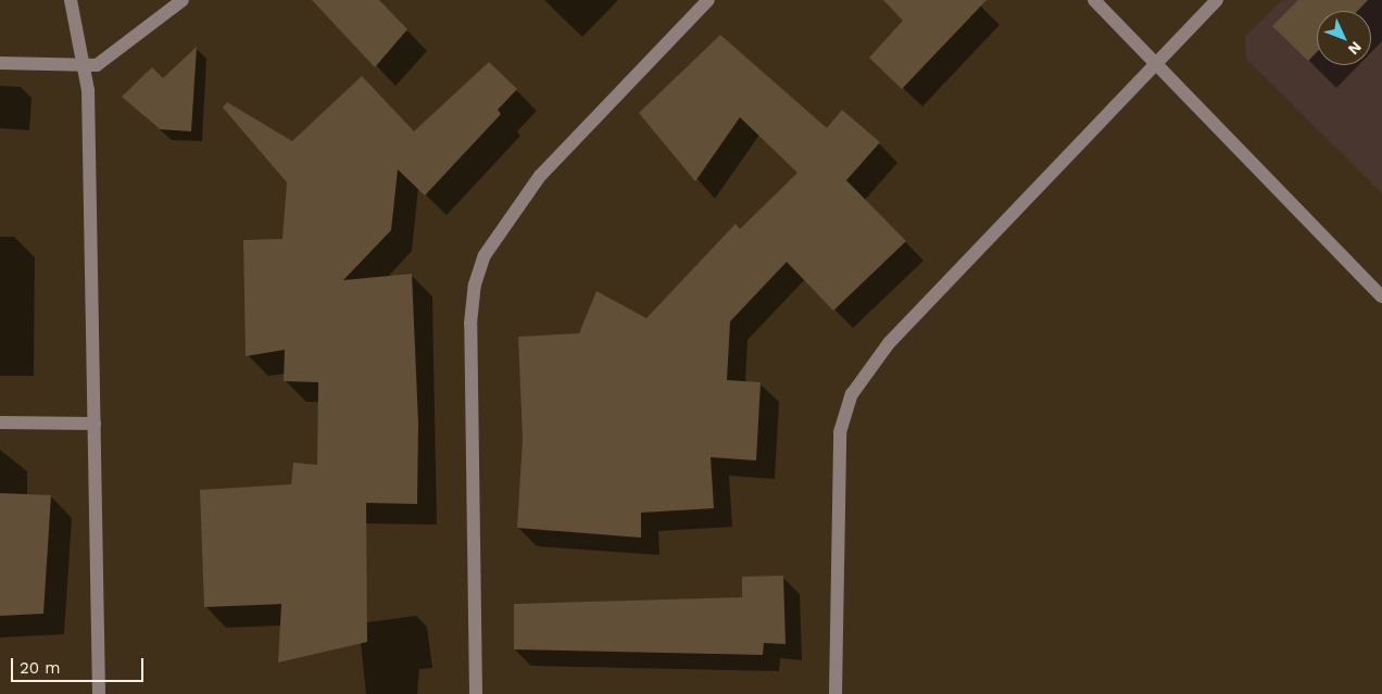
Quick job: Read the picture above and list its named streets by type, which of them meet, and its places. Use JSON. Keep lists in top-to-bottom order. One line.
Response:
{"scale_bar":"20 m","north":"bottom right"}
